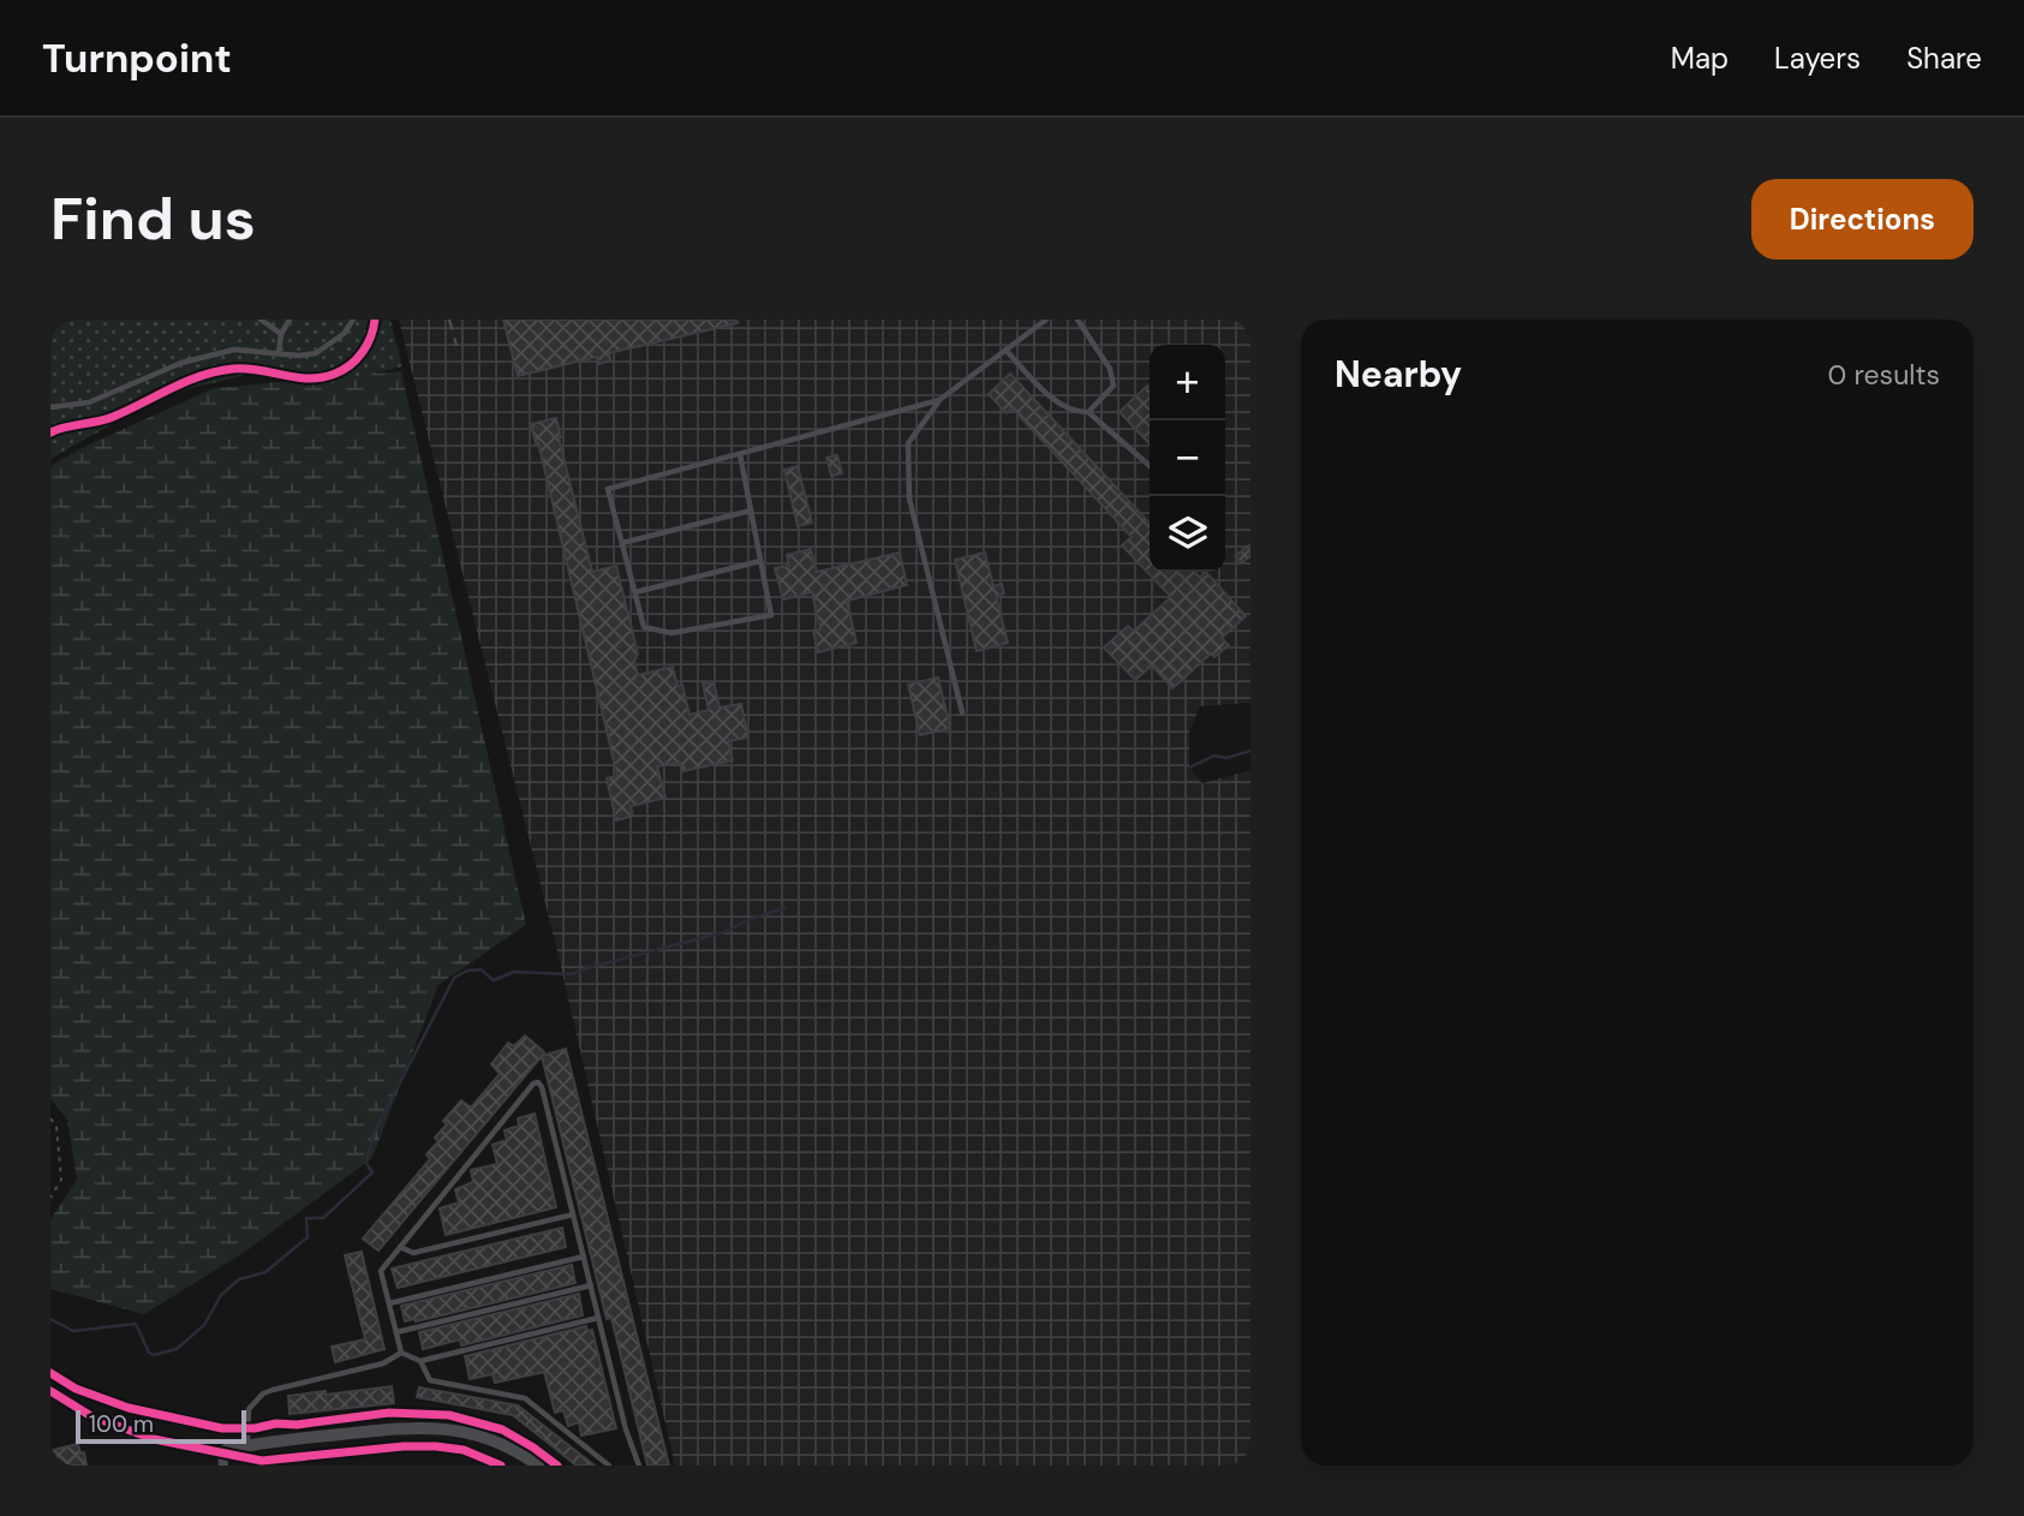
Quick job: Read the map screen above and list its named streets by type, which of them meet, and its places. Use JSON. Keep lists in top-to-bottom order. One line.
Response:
{"scale_bar":"100 m","page":{"header":"Turnpoint","nav":["Map","Layers","Share"],"buttons":"Directions","title":"Find us","heading":["Nearby","0 results"],"map_buttons":["+","−"],"scale":"100 m"}}
